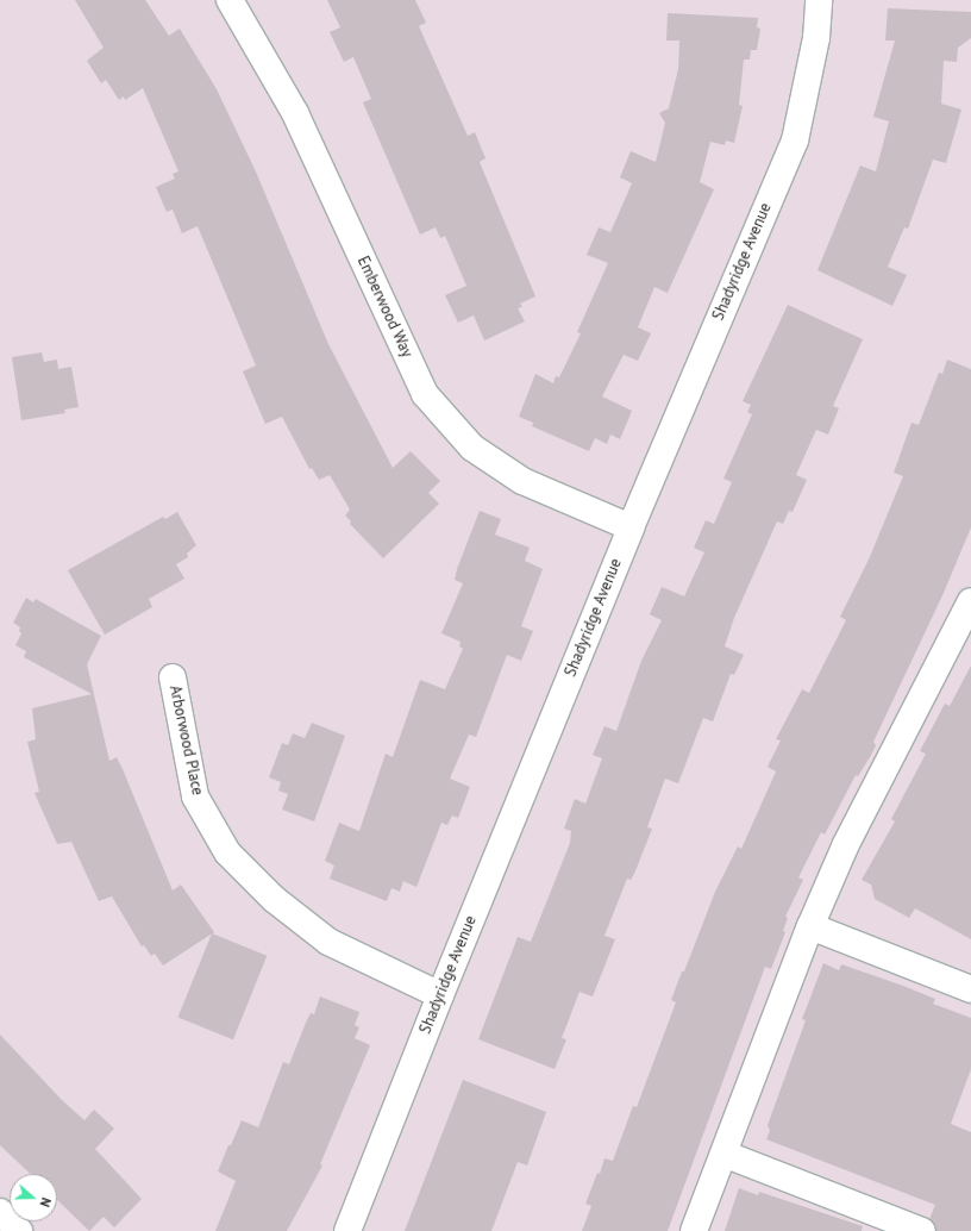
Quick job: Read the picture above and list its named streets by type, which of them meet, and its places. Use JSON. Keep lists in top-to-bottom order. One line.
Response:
{"streets":{"street":["Shadyridge Avenue","Emberwood Way","Arborwood Place"]},"crossings":[["Shadyridge Avenue","Emberwood Way"],["Shadyridge Avenue","Arborwood Place"]],"north":"right"}
